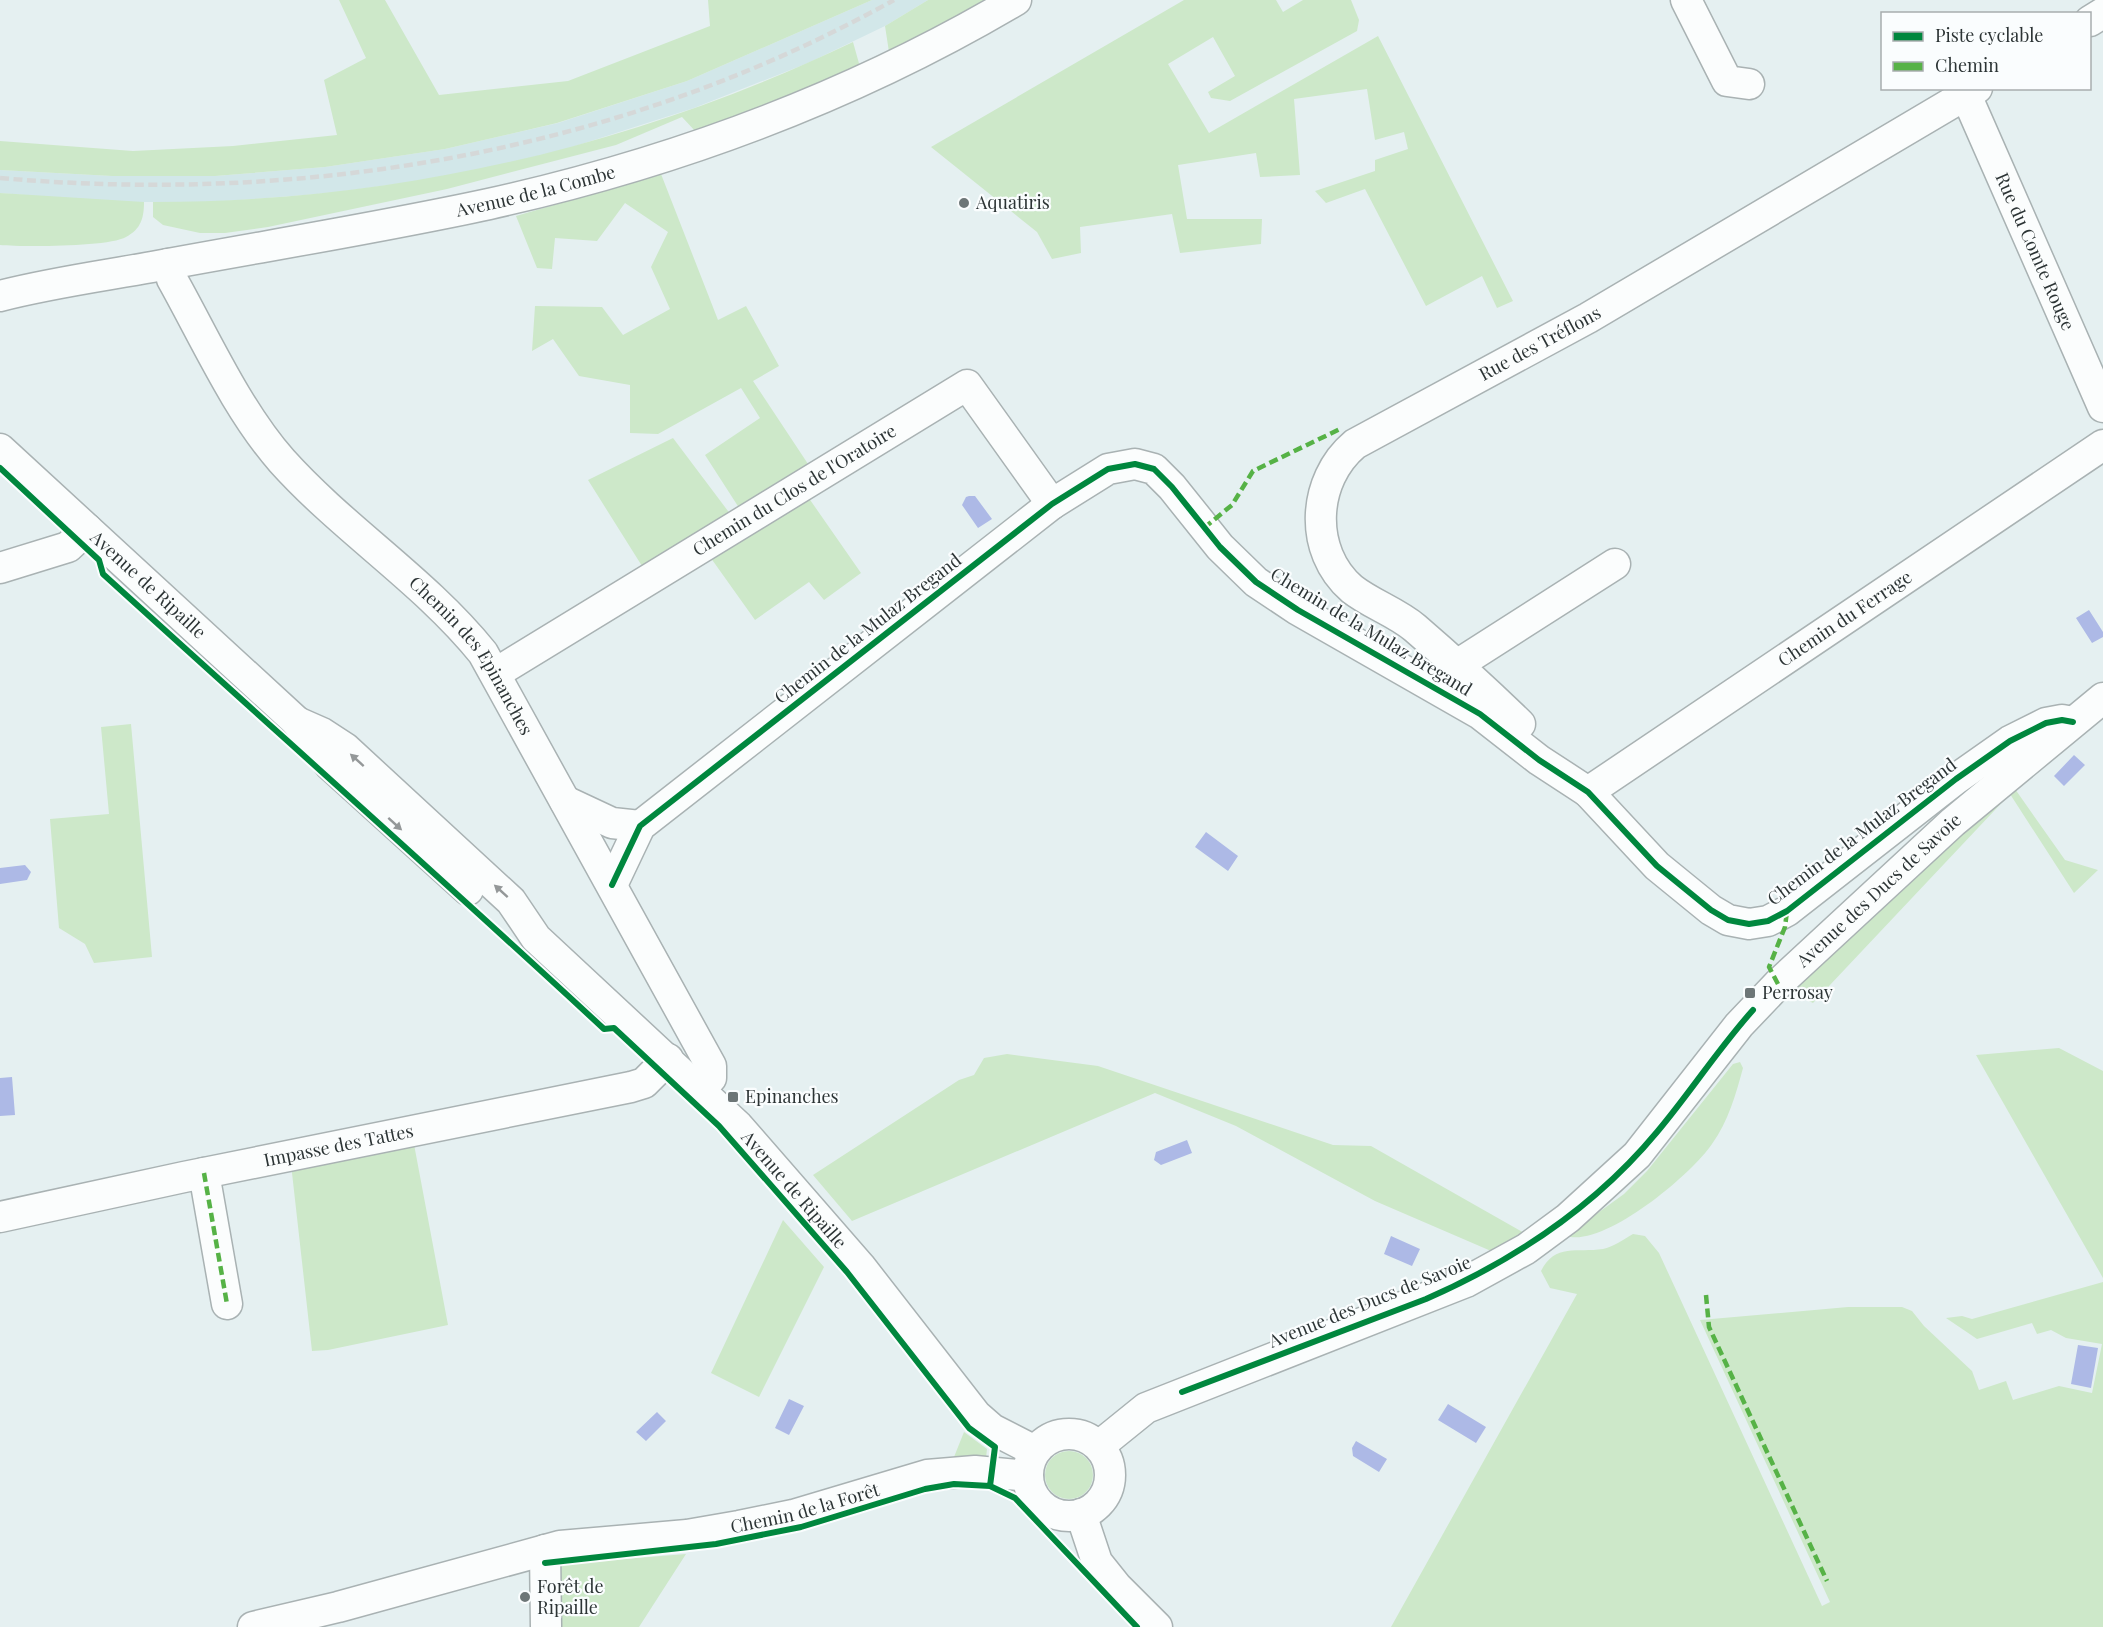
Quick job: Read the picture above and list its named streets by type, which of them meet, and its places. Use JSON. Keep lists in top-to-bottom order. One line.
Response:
{"streets":{"street":["Avenue de la Combe","Rue du Comte Rouge","Rue des Tréflons","Chemin du Clos de l'Oratoire","Avenue de Ripaille","Chemin du Ferrage","Chemin de la Mulaz Bregand","Chemin des Epinanches","Avenue des Ducs de Savoie","Impasse des Tattes","Chemin de la Forêt"]},"crossings":[["Avenue de la Combe","Chemin des Epinanches"],["Rue du Comte Rouge","Rue des Tréflons"],["Rue des Tréflons","Chemin du Ferrage"],["Rue des Tréflons","Chemin de la Mulaz Bregand"],["Chemin du Clos de l'Oratoire","Chemin de la Mulaz Bregand"],["Chemin du Clos de l'Oratoire","Chemin des Epinanches"],["Avenue de Ripaille","Chemin des Epinanches"],["Avenue de Ripaille","Avenue des Ducs de Savoie"],["Avenue de Ripaille","Impasse des Tattes"],["Avenue de Ripaille","Chemin de la Forêt"],["Chemin du Ferrage","Chemin de la Mulaz Bregand"],["Chemin de la Mulaz Bregand","Chemin des Epinanches"],["Chemin de la Mulaz Bregand","Avenue des Ducs de Savoie"],["Avenue des Ducs de Savoie","Chemin de la Forêt"]],"places":{"other":["Aquatiris","Forêt de Ripaille"],"transit":["Perrosay","Epinanches"]},"legend":["Piste cyclable","Chemin"]}
